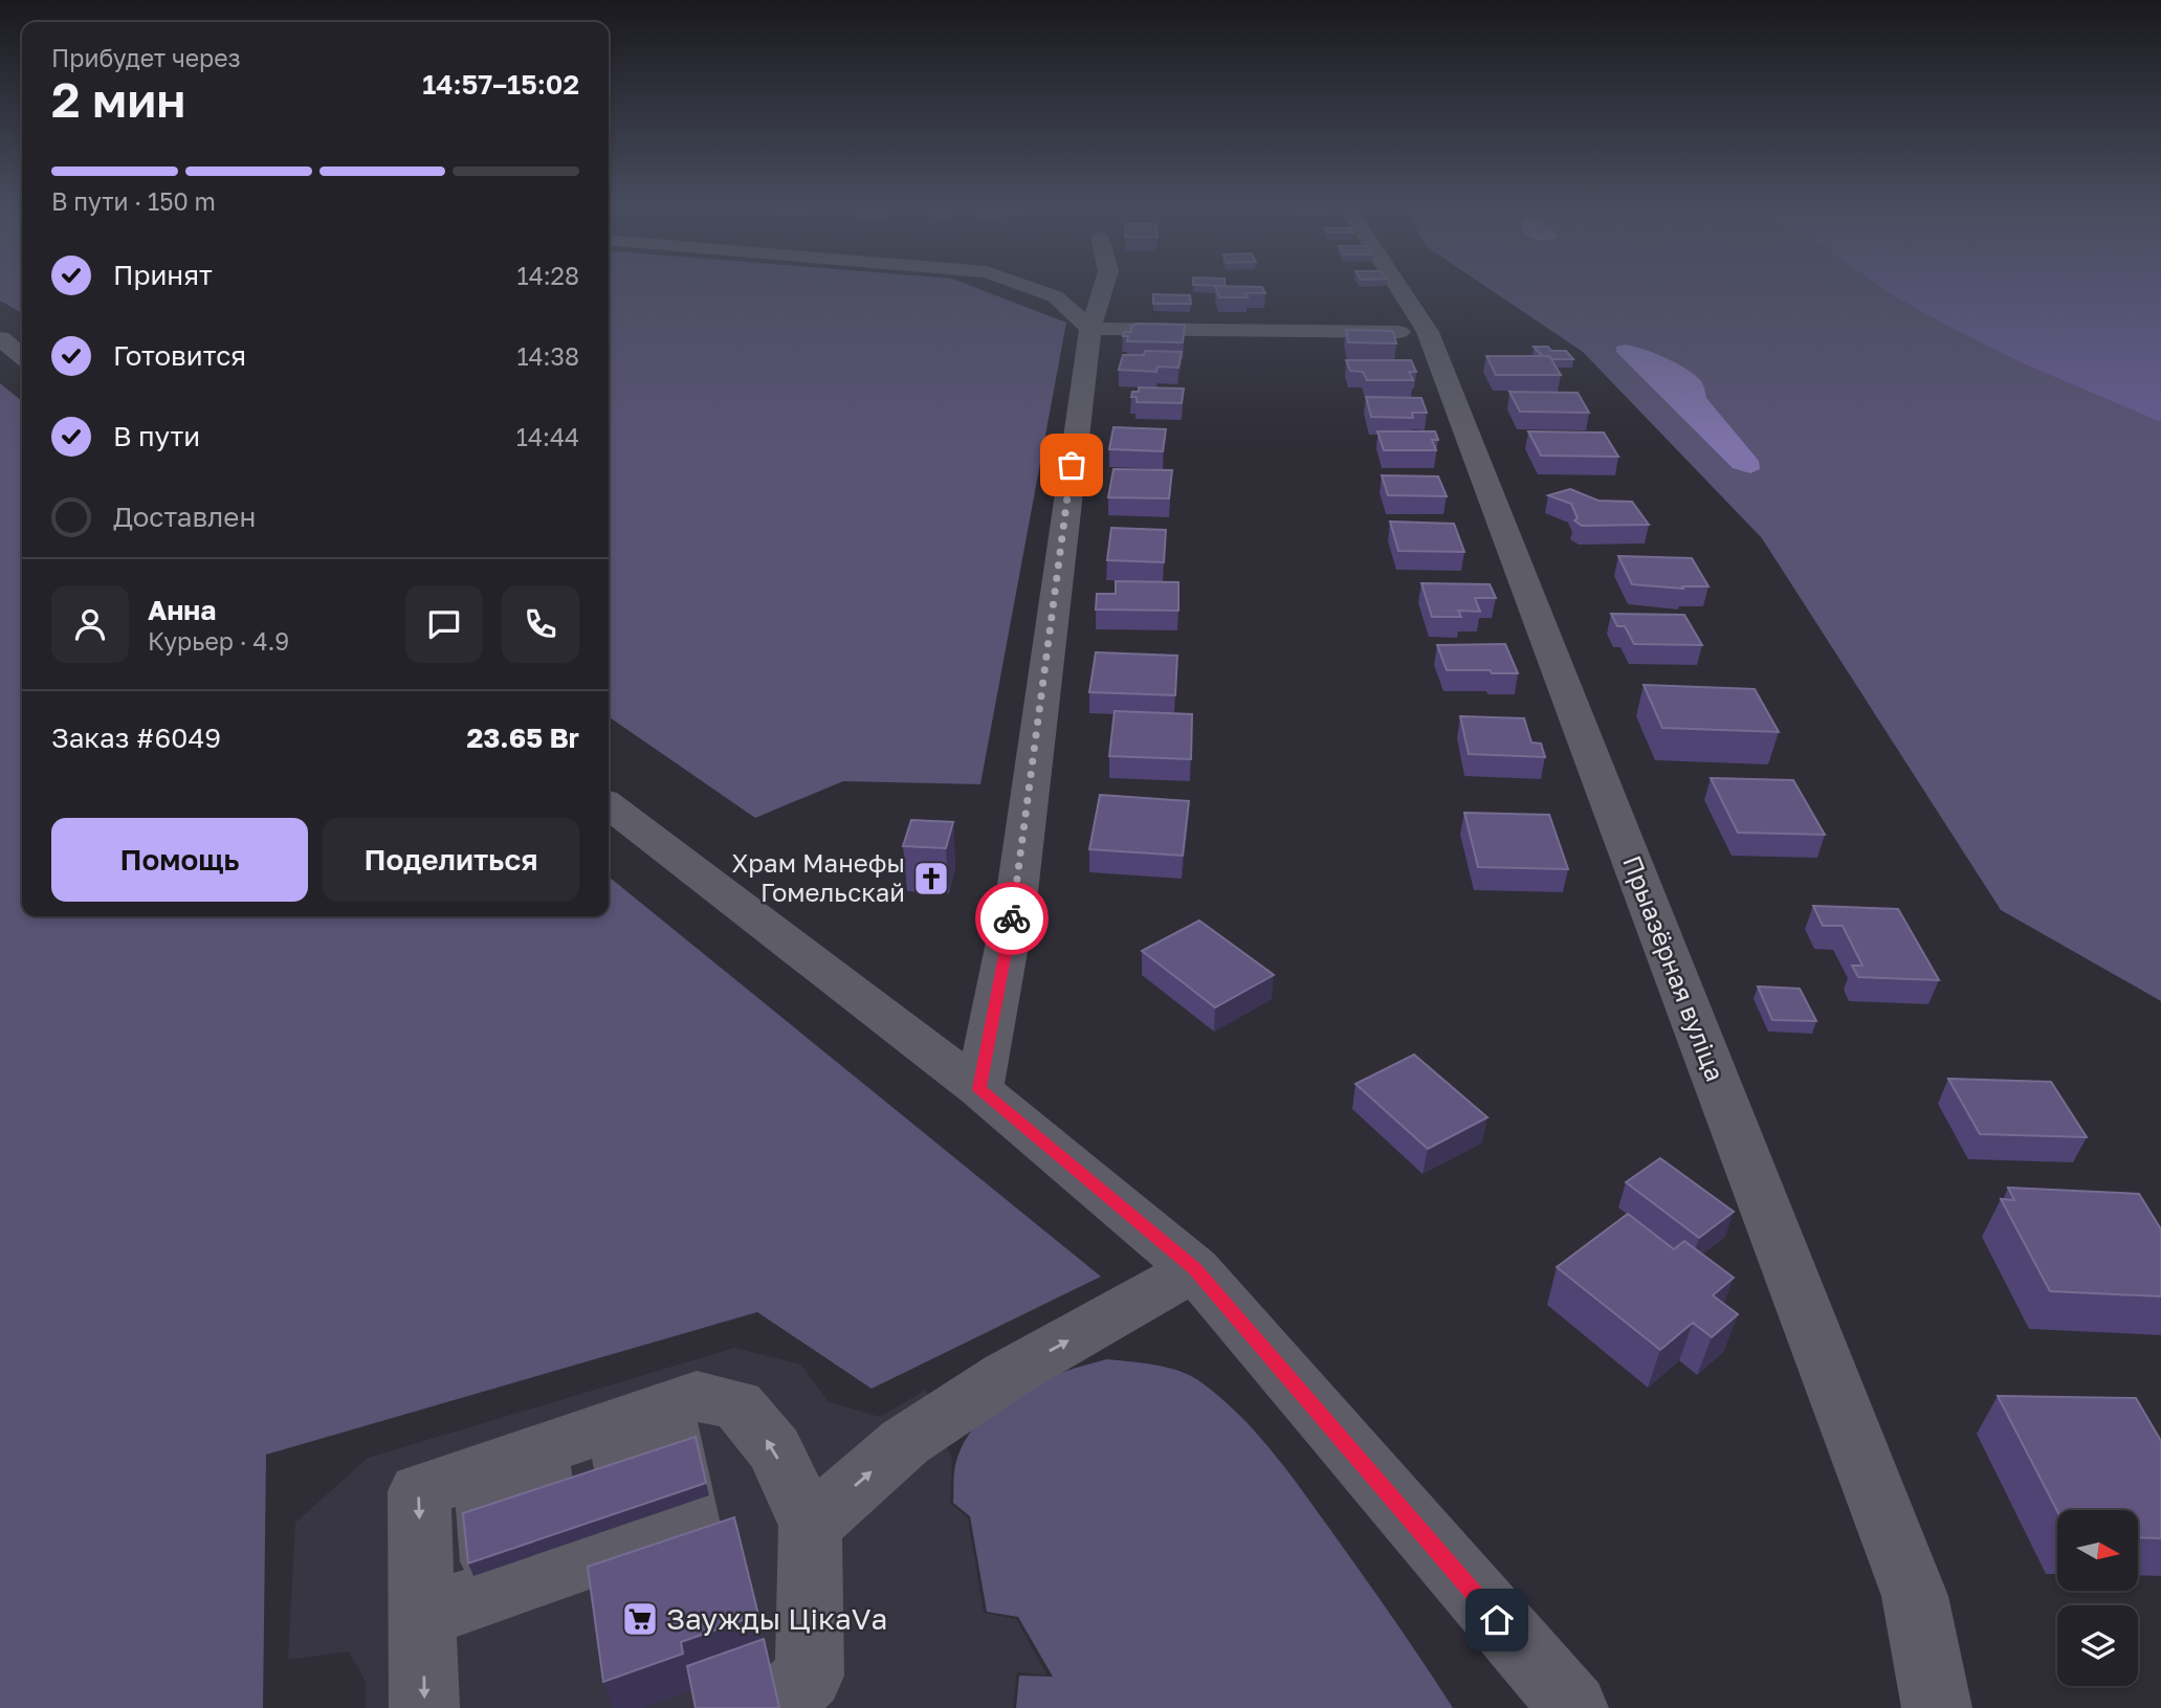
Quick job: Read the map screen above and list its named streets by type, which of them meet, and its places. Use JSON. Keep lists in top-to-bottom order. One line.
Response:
{"streets":{"street":["Прыазёрная вуліца"]},"places":{"church":["Храм Манефы Гомельскай"],"supermarket":["Заужды ЦікаVа"]},"north":"right","page":{"heading":["2 мин","Прибудет через","14:57–15:02"],"panel":["Анна","Курьер · 4.9","Заказ #6049","23.65 Br"],"bar":"В пути · 150 m","list":[["Принят","14:28"],["Готовится","14:38"],["В пути","14:44"],"Доставлен"],"buttons":["Помощь","Поделиться"]}}
